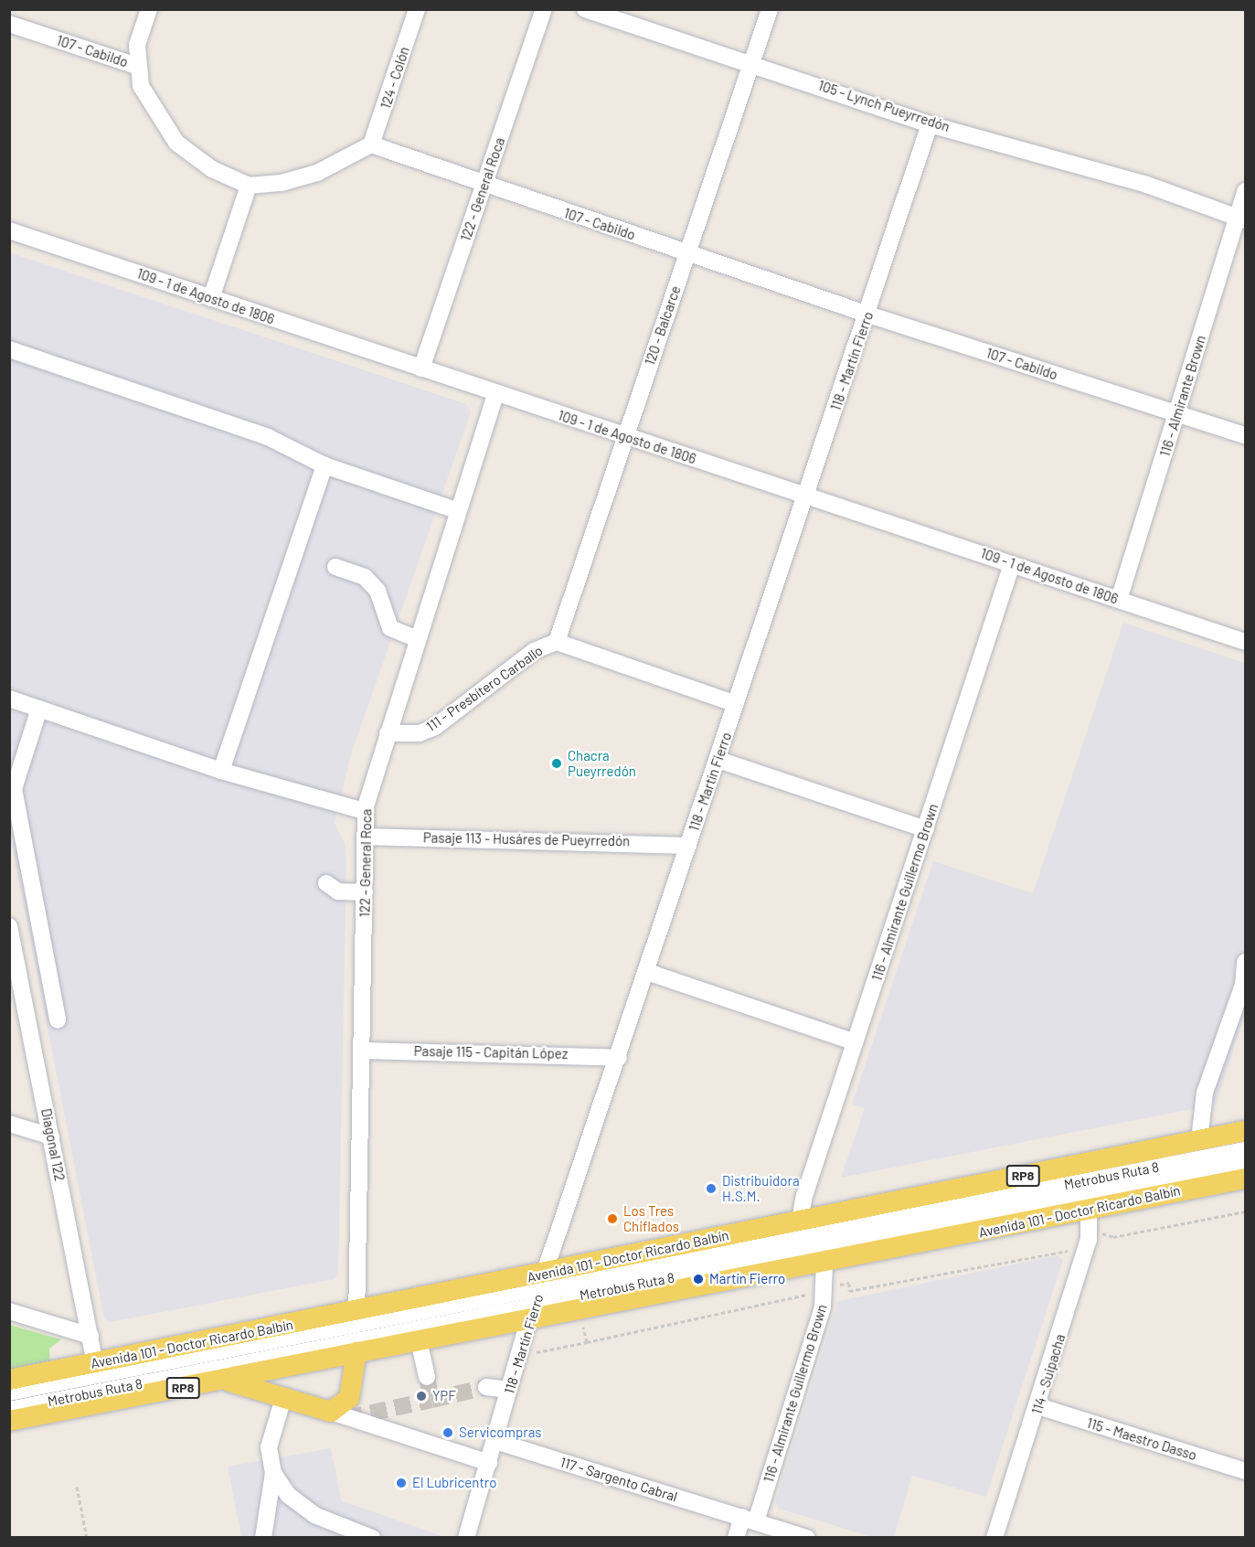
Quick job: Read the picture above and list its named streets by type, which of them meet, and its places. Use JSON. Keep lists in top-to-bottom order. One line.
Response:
{"streets":{"main road":["RP8","Avenida 101 - Doctor Ricardo Balbín"],"street":["107 - Cabildo","124 - Colón","105 - Lynch Pueyrredón","122 - General Roca","109 - 1 de Agosto de 1806","120 - Balcarce","118 - Martín Fierro","116 - Almirante Brown","111 - Presbítero Carballo","Pasaje 113 - Husáres de Pueyrredón","116 - Almirante Guillermo Brown","Pasaje 115 - Capitán López","Diagonal 122","Metrobus Ruta 8","114 - Suipacha","115 - Maestro Dasso","117 - Sargento Cabral"]},"crossings":[["107 - Cabildo","124 - Colón"],["107 - Cabildo","122 - General Roca"],["107 - Cabildo","120 - Balcarce"],["107 - Cabildo","118 - Martín Fierro"],["107 - Cabildo","116 - Almirante Brown"],["105 - Lynch Pueyrredón","120 - Balcarce"],["105 - Lynch Pueyrredón","118 - Martín Fierro"],["105 - Lynch Pueyrredón","116 - Almirante Brown"],["122 - General Roca","109 - 1 de Agosto de 1806"],["122 - General Roca","111 - Presbítero Carballo"],["122 - General Roca","Pasaje 113 - Husáres de Pueyrredón"],["122 - General Roca","Pasaje 115 - Capitán López"],["122 - General Roca","Metrobus Ruta 8"],["122 - General Roca","Avenida 101 - Doctor Ricardo Balbín"],["109 - 1 de Agosto de 1806","120 - Balcarce"],["109 - 1 de Agosto de 1806","118 - Martín Fierro"],["109 - 1 de Agosto de 1806","116 - Almirante Brown"],["109 - 1 de Agosto de 1806","116 - Almirante Guillermo Brown"],["120 - Balcarce","111 - Presbítero Carballo"],["118 - Martín Fierro","111 - Presbítero Carballo"],["118 - Martín Fierro","Pasaje 113 - Husáres de Pueyrredón"],["118 - Martín Fierro","Pasaje 115 - Capitán López"],["118 - Martín Fierro","Metrobus Ruta 8"],["118 - Martín Fierro","Avenida 101 - Doctor Ricardo Balbín"],["118 - Martín Fierro","117 - Sargento Cabral"],["116 - Almirante Guillermo Brown","Avenida 101 - Doctor Ricardo Balbín"],["116 - Almirante Guillermo Brown","117 - Sargento Cabral"],["Diagonal 122","Avenida 101 - Doctor Ricardo Balbín"],["Metrobus Ruta 8","Avenida 101 - Doctor Ricardo Balbín"],["Avenida 101 - Doctor Ricardo Balbín","114 - Suipacha"],["114 - Suipacha","115 - Maestro Dasso"]],"places":["Chacra Pueyrredón","Distribuidora H.S.M.","Los Tres Chiflados","Martín Fierro","YPF","Servicompras","El Lubricentro"]}
